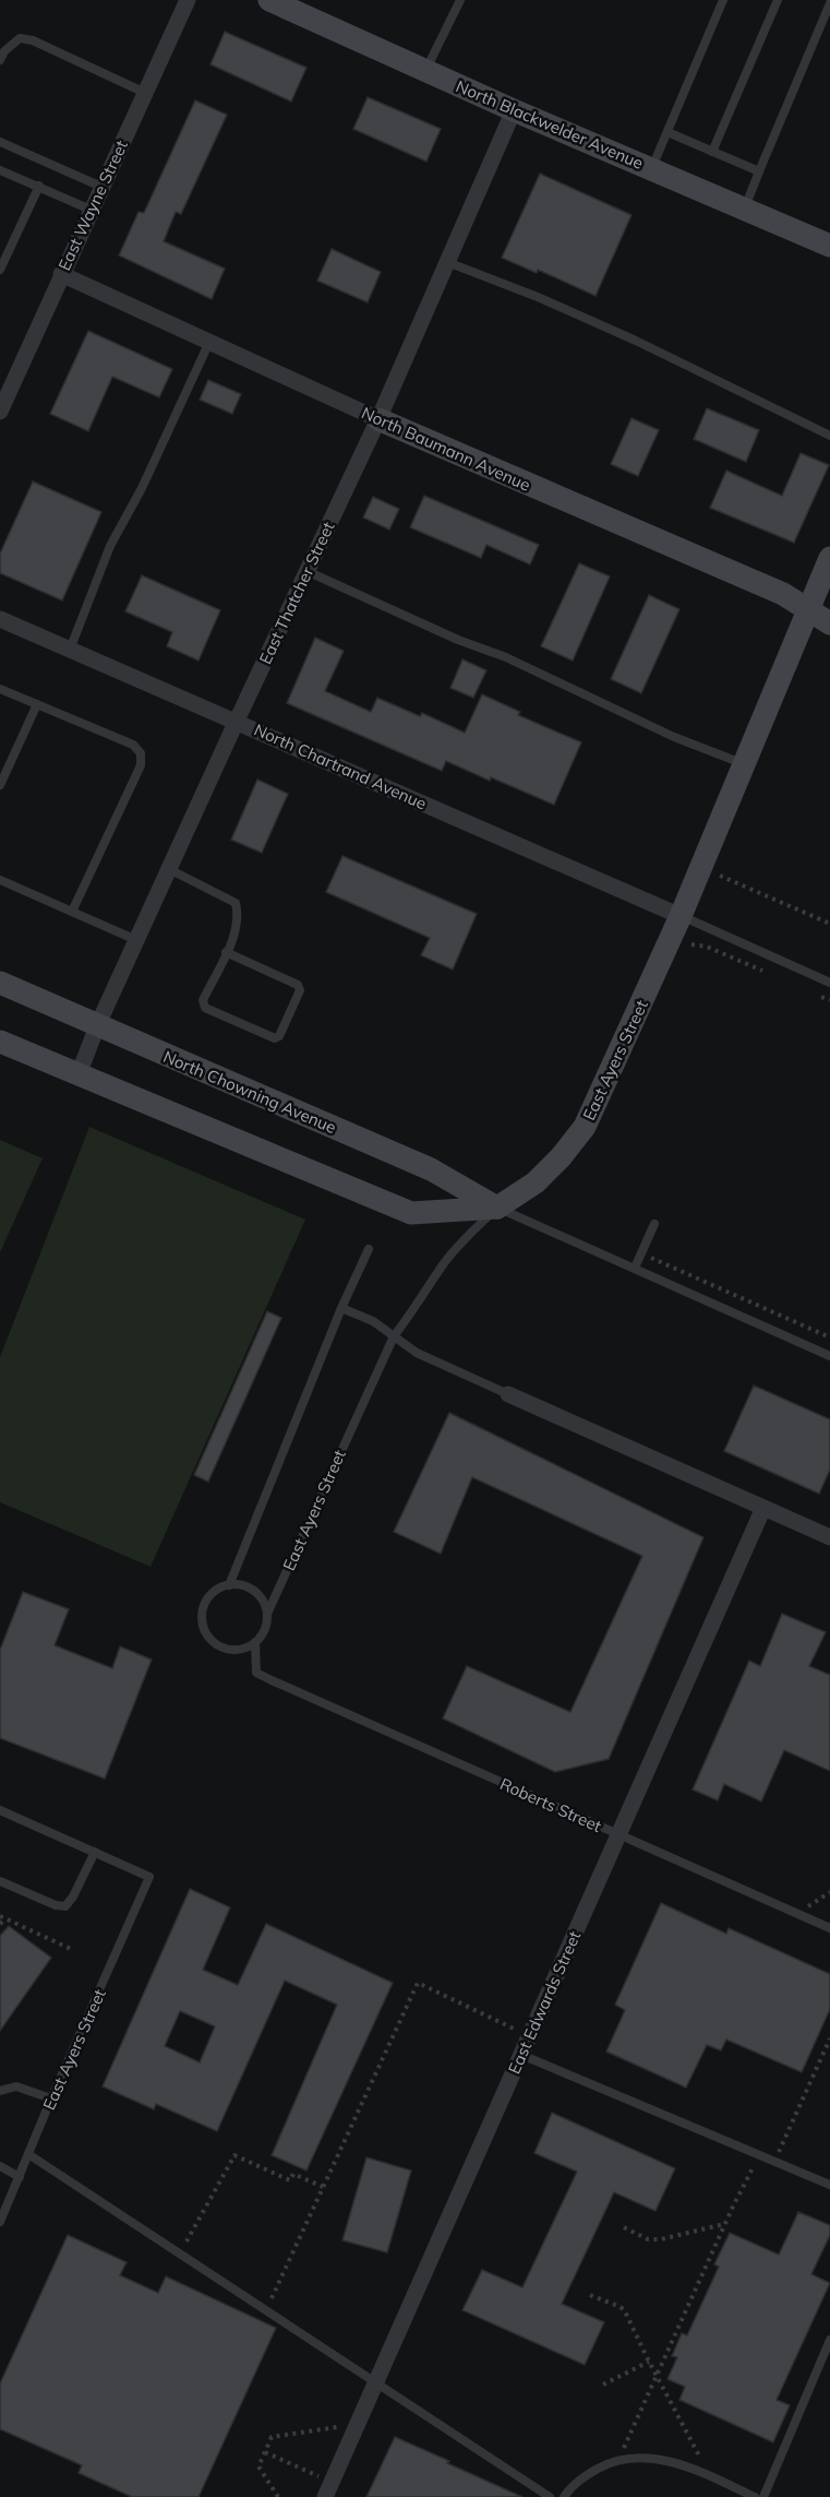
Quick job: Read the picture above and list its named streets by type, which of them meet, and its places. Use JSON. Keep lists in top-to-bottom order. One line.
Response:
{"streets":{"street":["North Blackwelder Avenue","East Wayne Street","North Baumann Avenue","East Thatcher Street","North Chartrand Avenue","East Ayers Street","North Chowning Avenue","East Edwards Street"],"lane":["Roberts Street"]},"crossings":[["North Blackwelder Avenue","East Thatcher Street"],["East Wayne Street","North Baumann Avenue"],["North Baumann Avenue","East Thatcher Street"],["North Baumann Avenue","East Ayers Street"],["East Thatcher Street","North Chartrand Avenue"],["East Thatcher Street","North Chowning Avenue"],["North Chartrand Avenue","East Ayers Street"],["East Ayers Street","North Chowning Avenue"],["East Ayers Street","Roberts Street"],["Roberts Street","East Edwards Street"]]}
